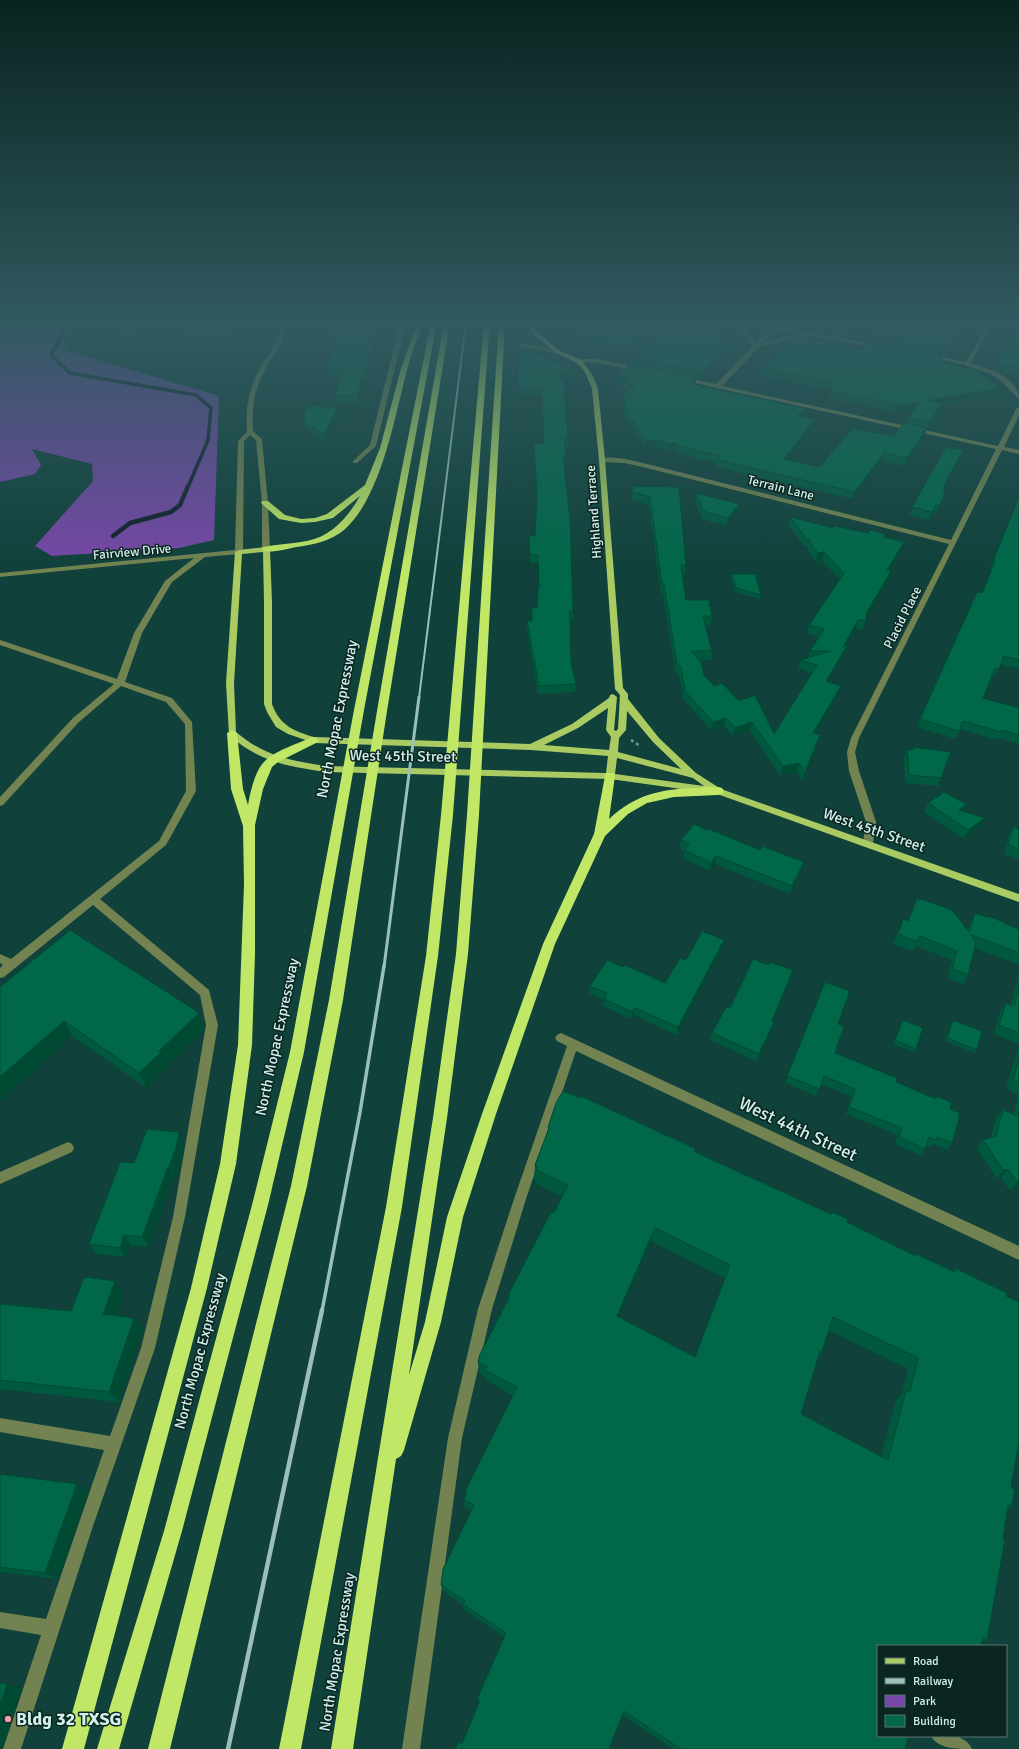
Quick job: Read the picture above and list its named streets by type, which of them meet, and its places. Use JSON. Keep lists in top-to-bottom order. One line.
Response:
{"streets":{"highway":["North Mopac Expressway"],"main road":["Highland Terrace","Fairview Drive","West 45th Street"],"street":["Terrain Lane","Placid Place","West 44th Street"]},"crossings":[["Terrain Lane","Highland Terrace"],["Terrain Lane","Placid Place"],["Highland Terrace","West 45th Street"],["Fairview Drive","West 45th Street"],["Placid Place","West 45th Street"]],"places":["Bldg 32 TXSG"],"legend":["Road","Railway","Park","Building"]}
